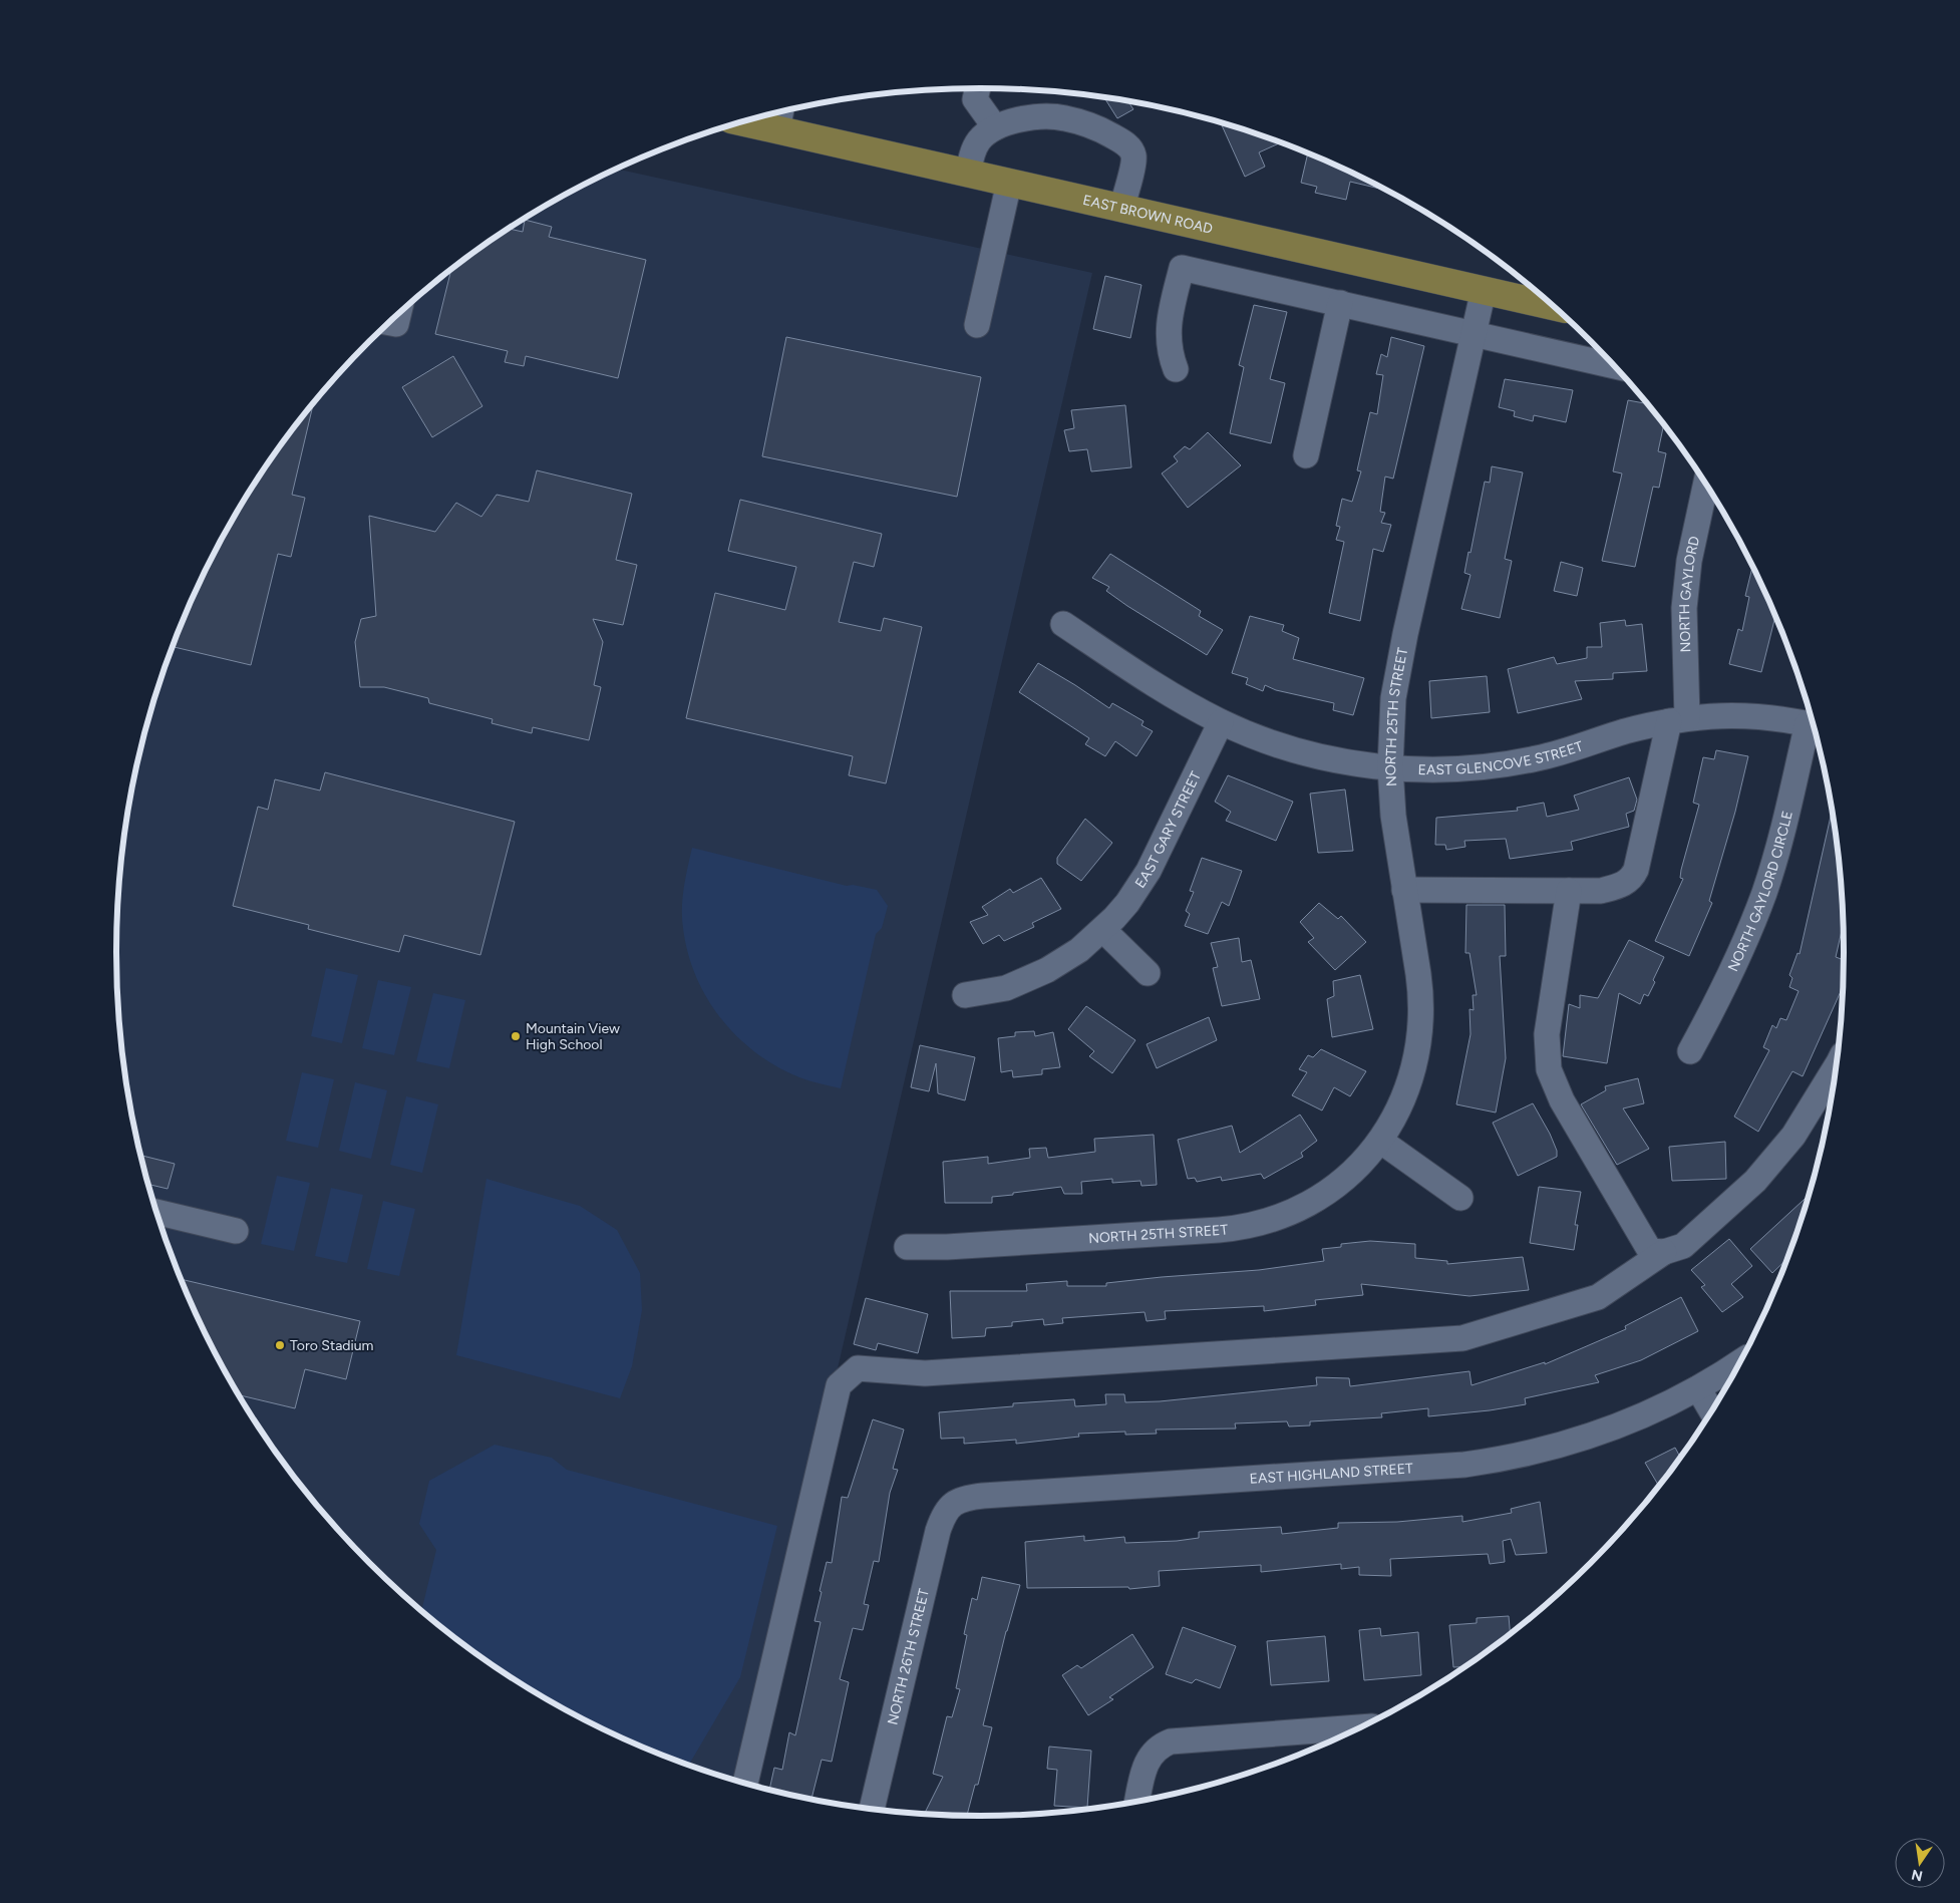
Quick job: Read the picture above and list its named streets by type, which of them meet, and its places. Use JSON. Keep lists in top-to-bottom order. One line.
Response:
{"streets":{"main road":["EAST BROWN ROAD"],"street":["NORTH GAYLORD","NORTH 25TH STREET","EAST GLENCOVE STREET","EAST GARY STREET","NORTH GAYLORD CIRCLE","EAST HIGHLAND STREET","NORTH 26TH STREET"]},"crossings":[["EAST BROWN ROAD","NORTH 25TH STREET"],["NORTH GAYLORD","EAST GLENCOVE STREET"],["NORTH 25TH STREET","EAST GLENCOVE STREET"],["EAST GLENCOVE STREET","EAST GARY STREET"],["EAST GLENCOVE STREET","NORTH GAYLORD CIRCLE"],["EAST HIGHLAND STREET","NORTH 26TH STREET"]],"places":["Mountain View High School","Toro Stadium"],"north":"bottom"}
